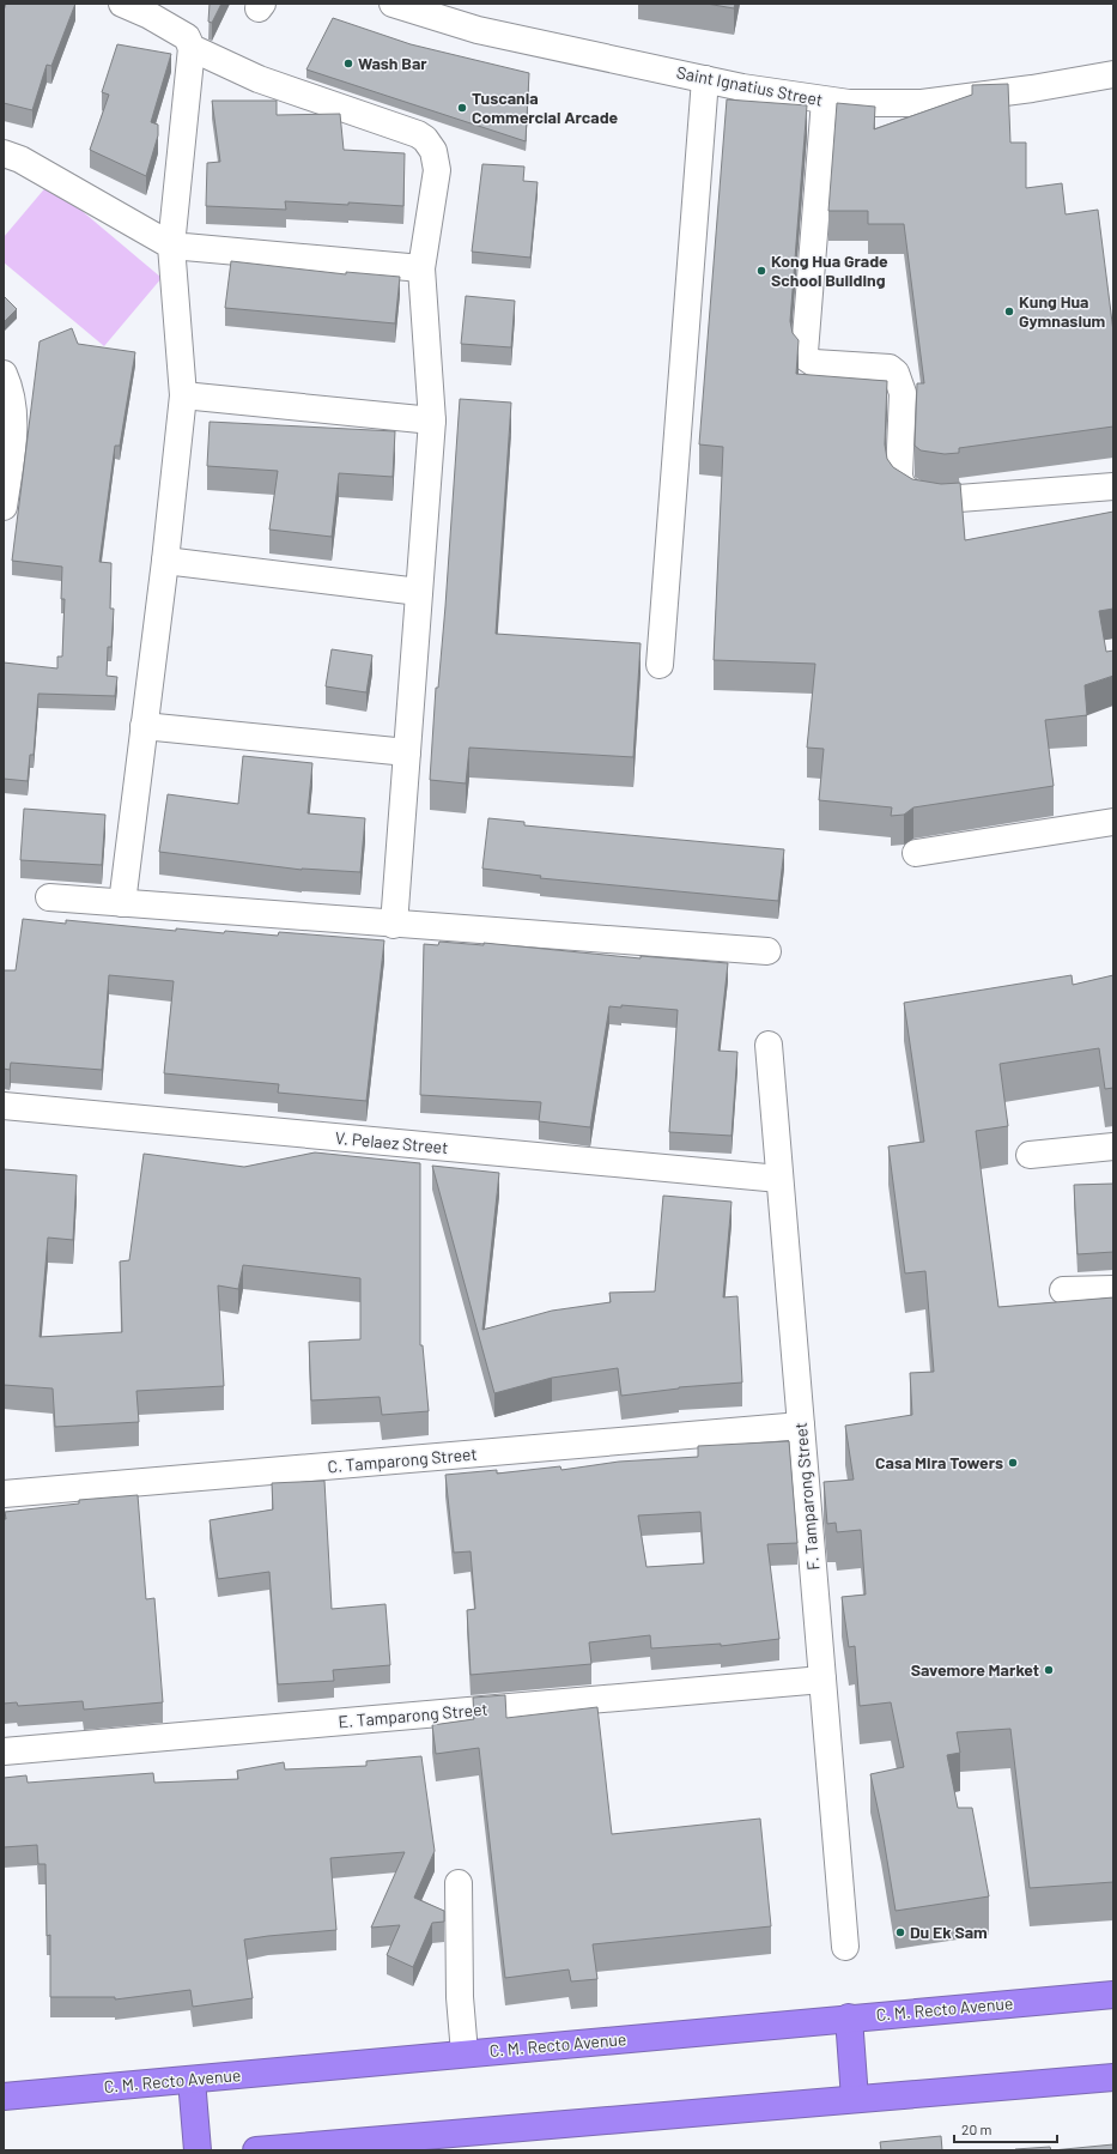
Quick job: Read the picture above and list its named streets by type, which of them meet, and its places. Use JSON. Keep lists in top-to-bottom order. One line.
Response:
{"streets":{"highway":["C. M. Recto Avenue"],"street":["Saint Ignatius Street","V. Pelaez Street","C. Tamparong Street","F. Tamparong Street","E. Tamparong Street"]},"crossings":[["V. Pelaez Street","F. Tamparong Street"],["C. Tamparong Street","F. Tamparong Street"],["F. Tamparong Street","E. Tamparong Street"]],"places":["Wash Bar","Tuscania Commercial Arcade","Kong Hua Grade School Building","Kung Hua Gymnasium","Casa Mira Towers","Savemore Market","Du Ek Sam"],"scale_bar":"20 m"}
